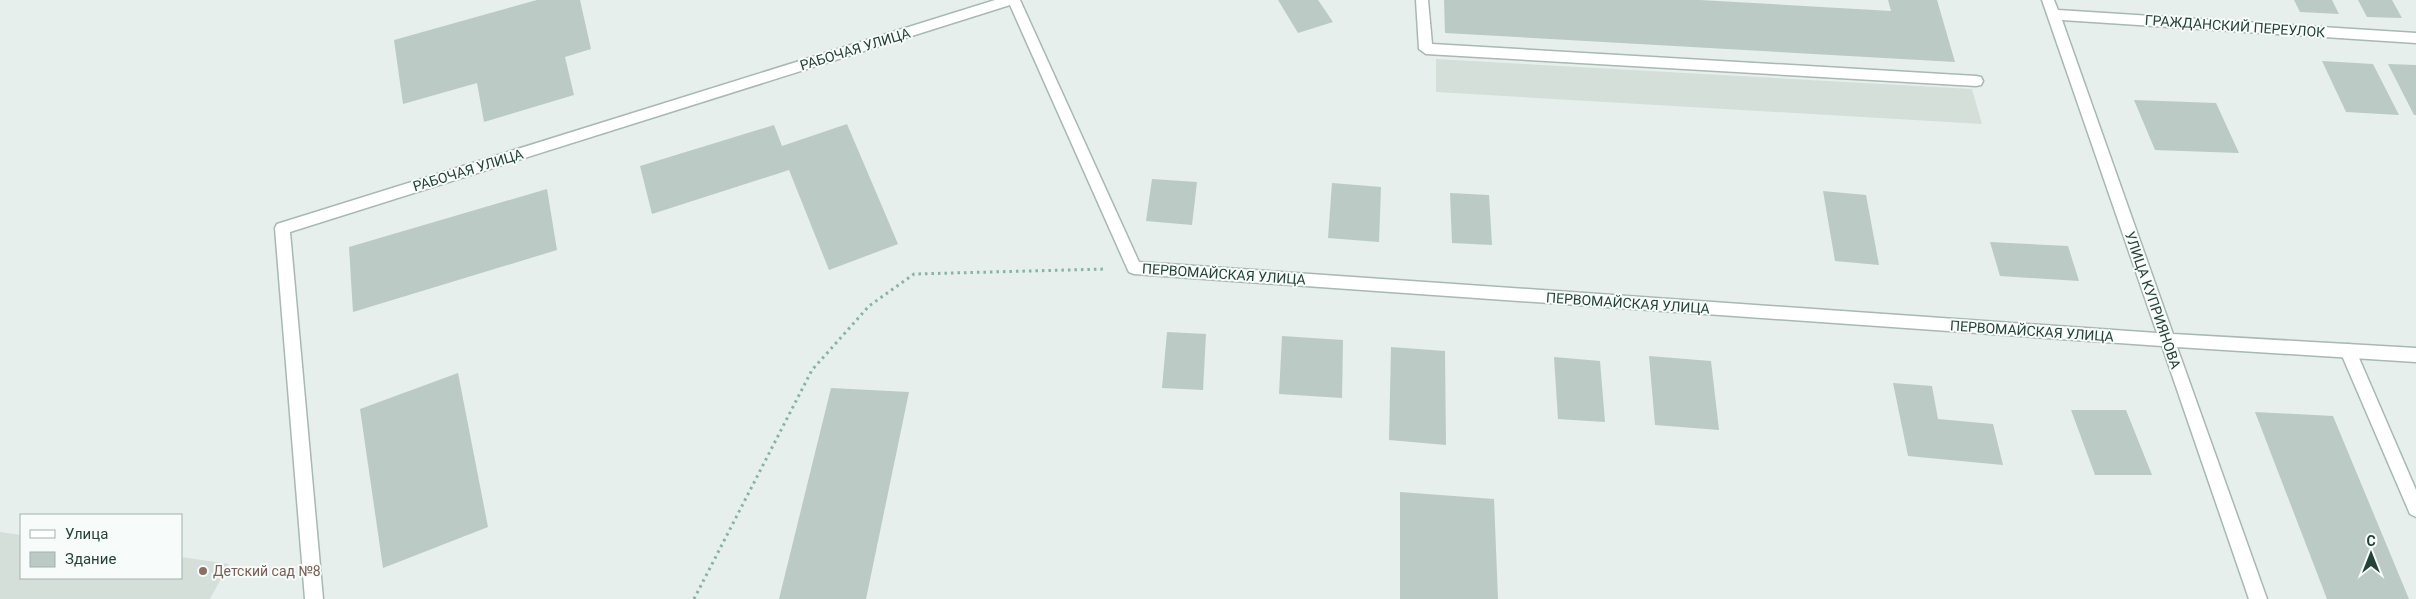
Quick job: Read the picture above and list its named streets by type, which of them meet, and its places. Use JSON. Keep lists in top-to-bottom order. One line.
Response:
{"streets":{"street":["ГРАЖДАНСКИЙ ПЕРЕУЛОК","РАБОЧАЯ УЛИЦА","ПЕРВОМАЙСКАЯ УЛИЦА","УЛИЦА КУПРИЯНОВА"]},"crossings":[["ГРАЖДАНСКИЙ ПЕРЕУЛОК","УЛИЦА КУПРИЯНОВА"],["РАБОЧАЯ УЛИЦА","ПЕРВОМАЙСКАЯ УЛИЦА"],["ПЕРВОМАЙСКАЯ УЛИЦА","УЛИЦА КУПРИЯНОВА"]],"places":["Детский сад №8"],"legend":["Улица","Здание"],"north":"top"}
